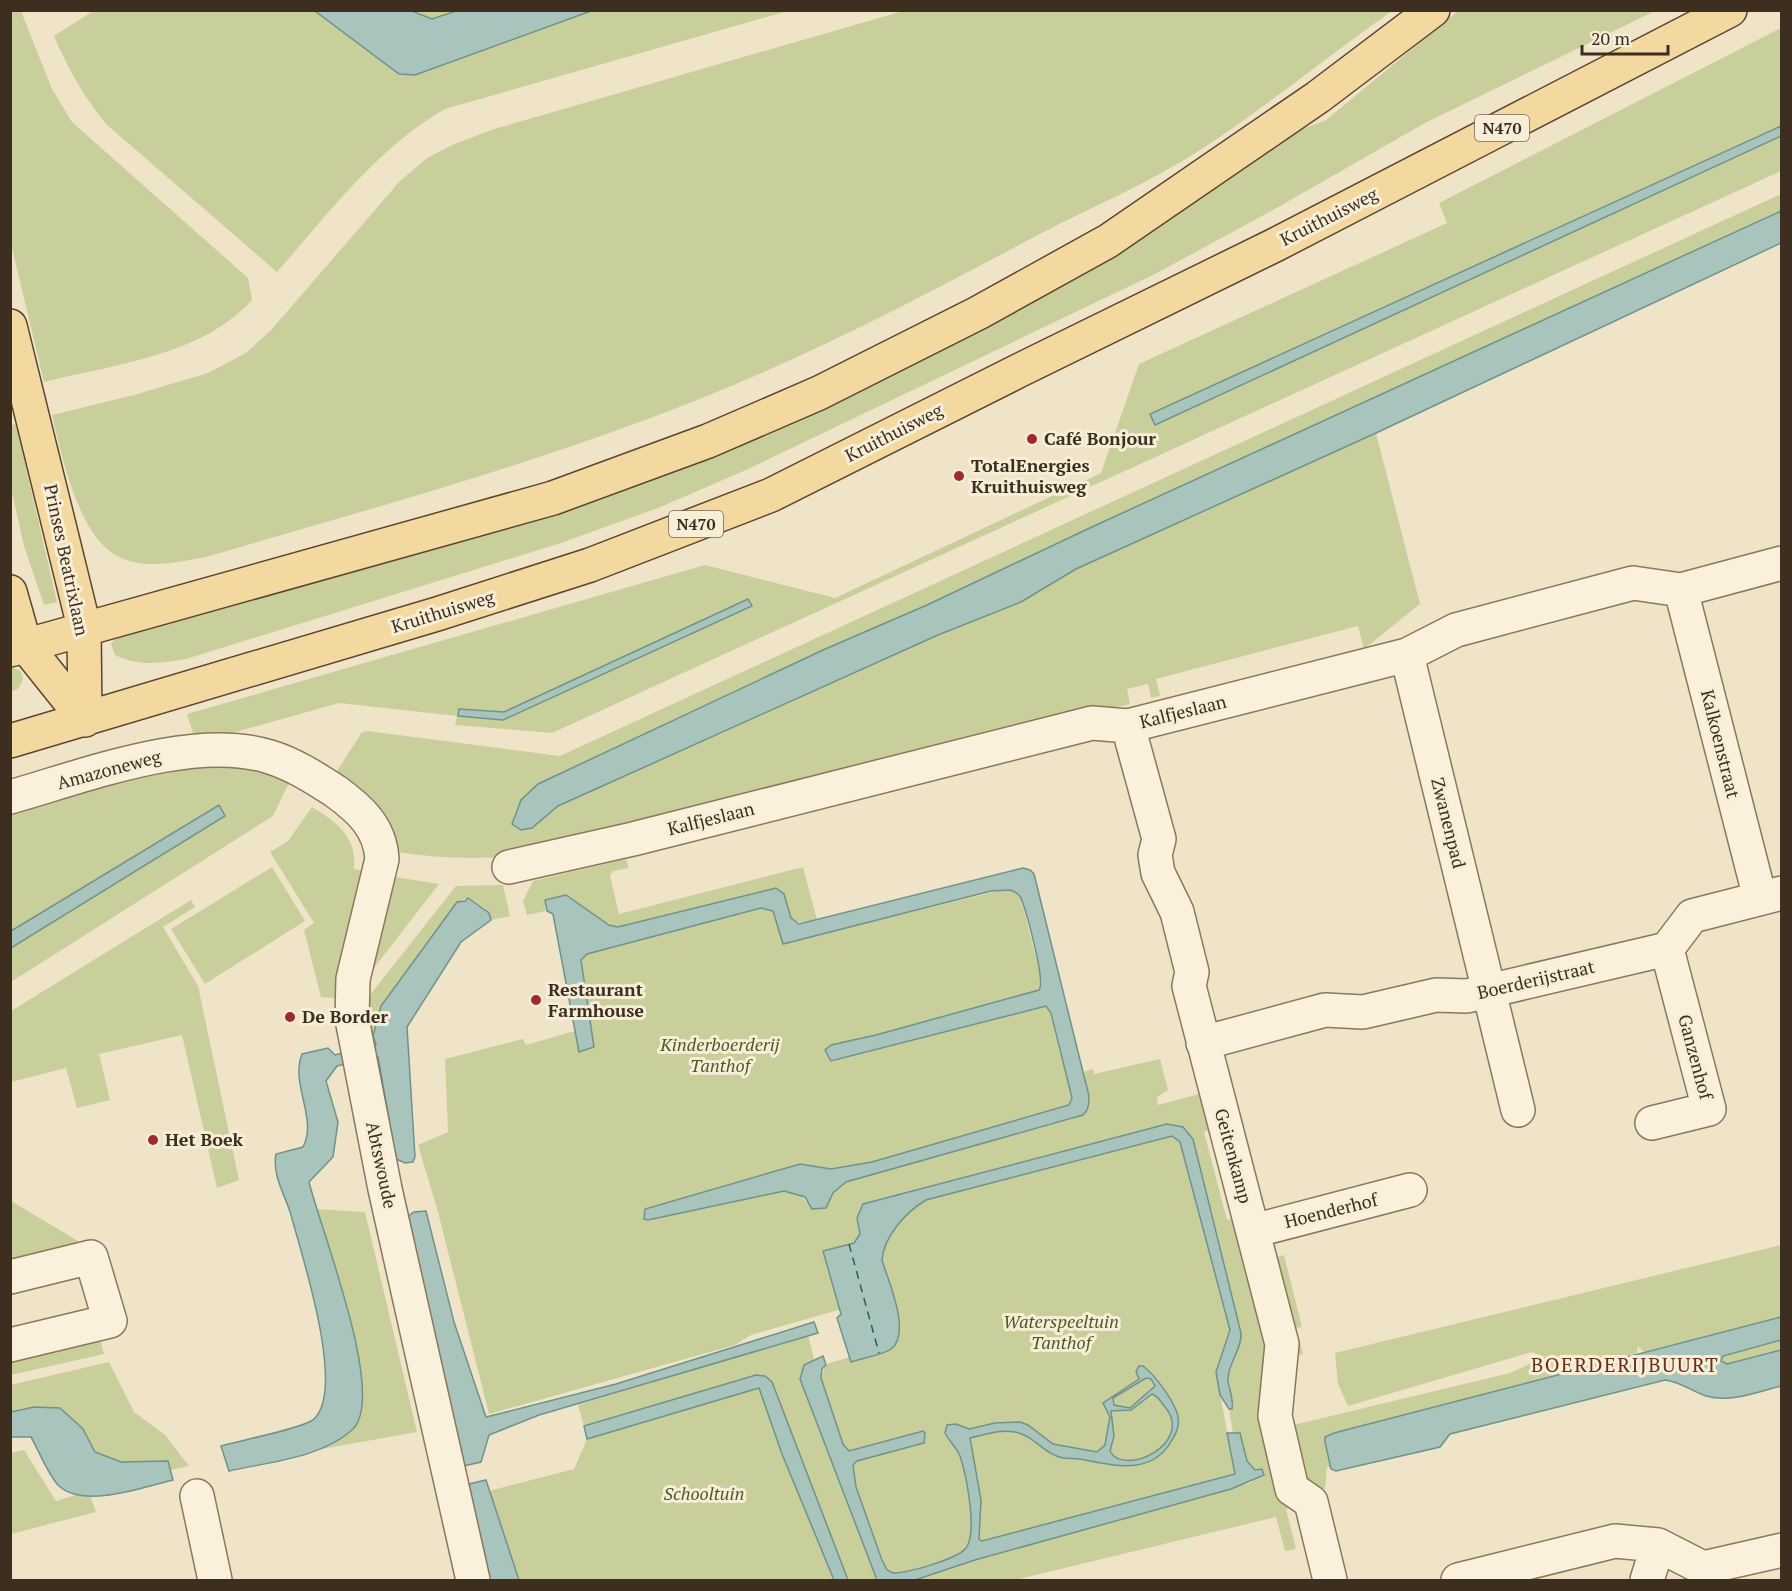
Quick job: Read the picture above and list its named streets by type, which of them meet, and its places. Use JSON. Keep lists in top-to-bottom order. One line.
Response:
{"streets":{"main road":["N470","Kruithuisweg","Prinses Beatrixlaan"],"street":["Kalfjeslaan","Kalkoenstraat","Amazoneweg","Zwanenpad","Boerderijstraat","Ganzenhof","Geitenkamp","Abtswoude","Hoenderhof"]},"crossings":[["Kruithuisweg","Prinses Beatrixlaan"],["Kalfjeslaan","Kalkoenstraat"],["Kalfjeslaan","Zwanenpad"],["Kalfjeslaan","Geitenkamp"],["Amazoneweg","Abtswoude"],["Zwanenpad","Boerderijstraat"],["Boerderijstraat","Ganzenhof"],["Boerderijstraat","Geitenkamp"],["Geitenkamp","Hoenderhof"]],"districts":["BOERDERIJBUURT"],"parks":["Kinderboerderij Tanthof","Waterspeeltuin Tanthof","Schooltuin"],"places":["Café Bonjour","TotalEnergies Kruithuisweg","Restaurant Farmhouse","De Border","Het Boek"],"scale_bar":"20 m"}
